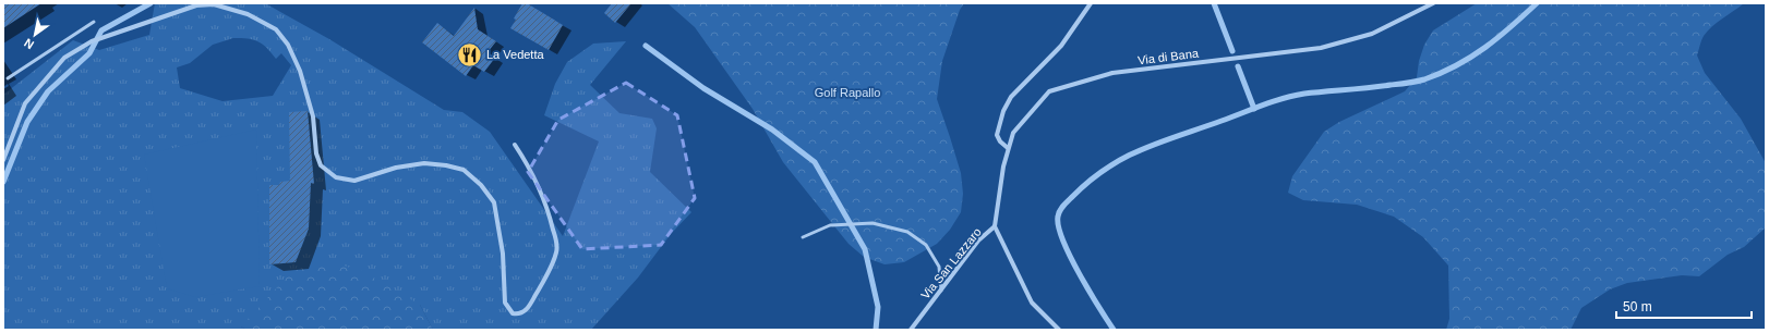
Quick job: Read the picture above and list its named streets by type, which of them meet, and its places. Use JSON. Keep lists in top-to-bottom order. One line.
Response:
{"streets":{"street":["Via di Bana","Via San Lazzaro"]},"crossings":[["Via di Bana","Via San Lazzaro"]],"parks":["Golf Rapallo"],"places":{"restaurant":["La Vedetta"]},"scale_bar":"50 m","north":"bottom left"}
